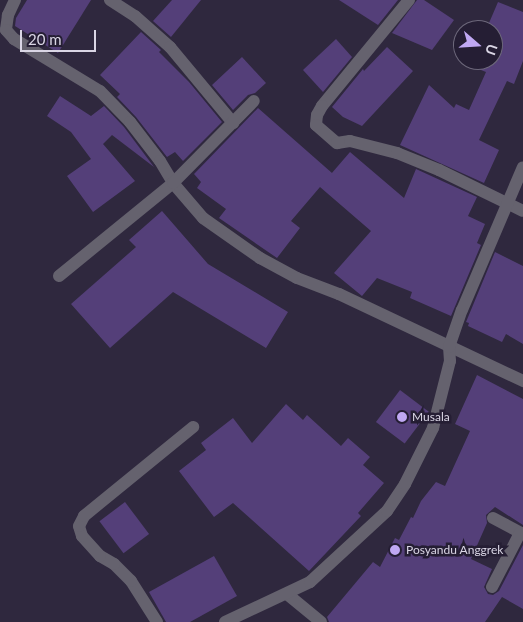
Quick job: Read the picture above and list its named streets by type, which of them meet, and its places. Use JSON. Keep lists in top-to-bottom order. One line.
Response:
{"places":["Musala","Posyandu Anggrek"],"scale_bar":"20 m","north":"right"}
